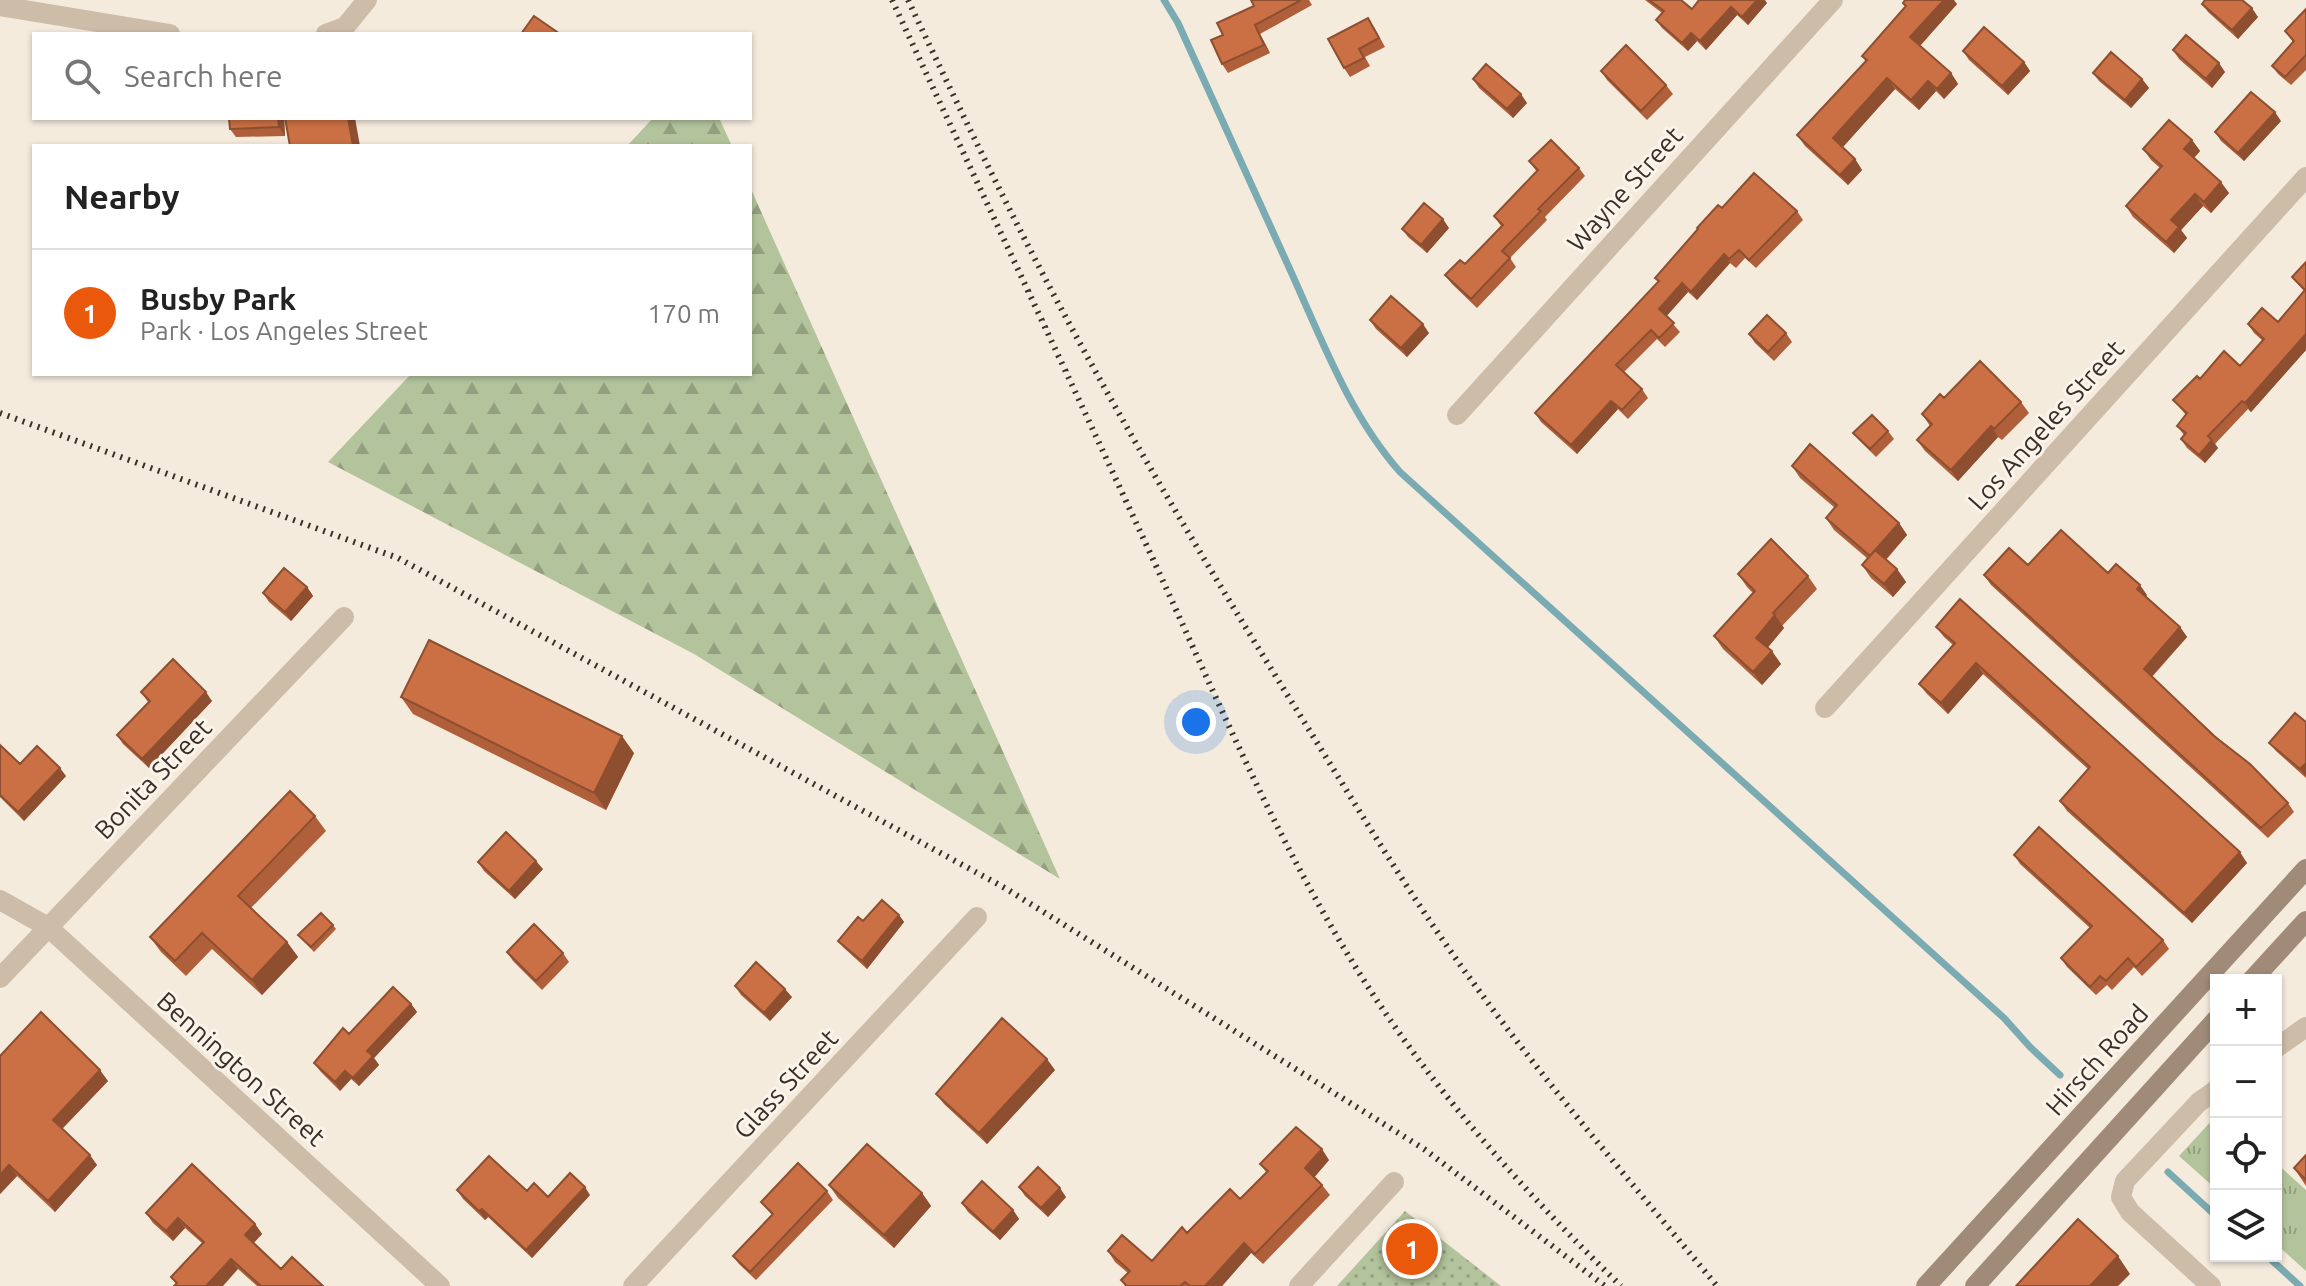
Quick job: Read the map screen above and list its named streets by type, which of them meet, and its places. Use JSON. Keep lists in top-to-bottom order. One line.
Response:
{"streets":{"main road":["Hirsch Road"],"street":["Wayne Street","Los Angeles Street","Bonita Street","Bennington Street","Glass Street"]},"crossings":[["Bonita Street","Bennington Street"]],"page":{"search":"Search here","heading":"Nearby","list":[{"mark":"1","name":"Busby Park","note":"Park · Los Angeles Street","value":"170 m"}],"map_buttons":["+","−"],"pins":"1"}}
